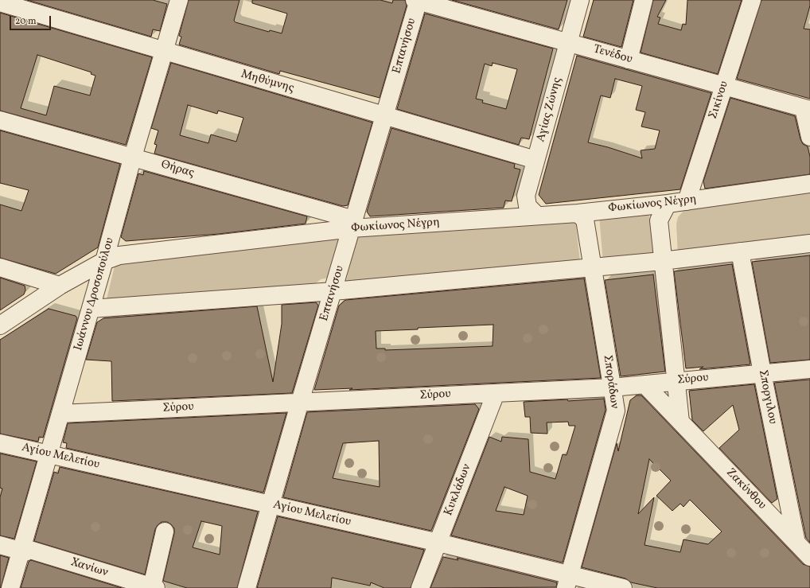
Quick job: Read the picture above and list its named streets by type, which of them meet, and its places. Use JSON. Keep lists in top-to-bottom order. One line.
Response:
{"streets":{"street":["Επτανήσου","Τενέδου","Μηθύμνης","Σικίνου","Αγίας Ζώνης","Θήρας","Φωκίωνος Νέγρη","Ιωάννου Δροσοπούλου","Σύρου","Σποράδων","Σποργιλου","Αγίου Μελετίου","Ζακύνθου","Κυκλάδων","Χανίων"]},"crossings":[["Επτανήσου","Τενέδου"],["Επτανήσου","Μηθύμνης"],["Επτανήσου","Θήρας"],["Επτανήσου","Φωκίωνος Νέγρη"],["Επτανήσου","Σύρου"],["Επτανήσου","Αγίου Μελετίου"],["Τενέδου","Σικίνου"],["Τενέδου","Αγίας Ζώνης"],["Μηθύμνης","Αγίας Ζώνης"],["Μηθύμνης","Ιωάννου Δροσοπούλου"],["Σικίνου","Φωκίωνος Νέγρη"],["Αγίας Ζώνης","Φωκίωνος Νέγρη"],["Θήρας","Φωκίωνος Νέγρη"],["Θήρας","Ιωάννου Δροσοπούλου"],["Φωκίωνος Νέγρη","Ιωάννου Δροσοπούλου"],["Φωκίωνος Νέγρη","Σποράδων"],["Ιωάννου Δροσοπούλου","Σύρου"],["Ιωάννου Δροσοπούλου","Αγίου Μελετίου"],["Ιωάννου Δροσοπούλου","Χανίων"],["Σύρου","Σποράδων"],["Σύρου","Σποργιλου"],["Σύρου","Ζακύνθου"],["Σύρου","Κυκλάδων"],["Σποράδων","Αγίου Μελετίου"],["Σποργιλου","Ζακύνθου"],["Αγίου Μελετίου","Κυκλάδων"]],"scale_bar":"20 m"}
